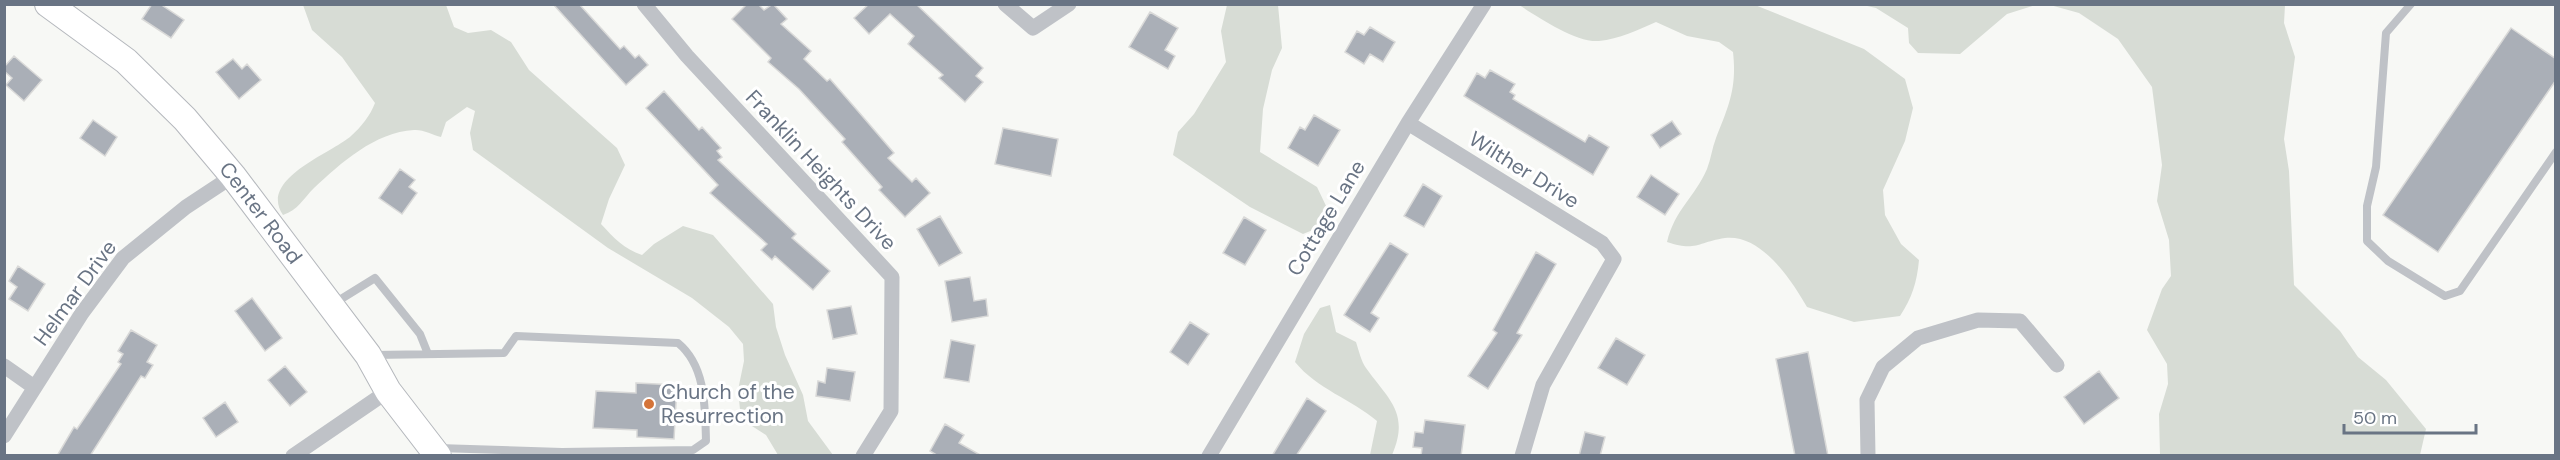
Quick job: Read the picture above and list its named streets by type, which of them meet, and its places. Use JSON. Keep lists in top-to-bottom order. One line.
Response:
{"streets":{"main road":["Center Road"],"street":["Franklin Heights Drive","Wilther Drive","Cottage Lane","Helmar Drive"]},"crossings":[["Wilther Drive","Cottage Lane"],["Center Road","Helmar Drive"]],"places":["Church of the Resurrection"],"scale_bar":"50 m"}
